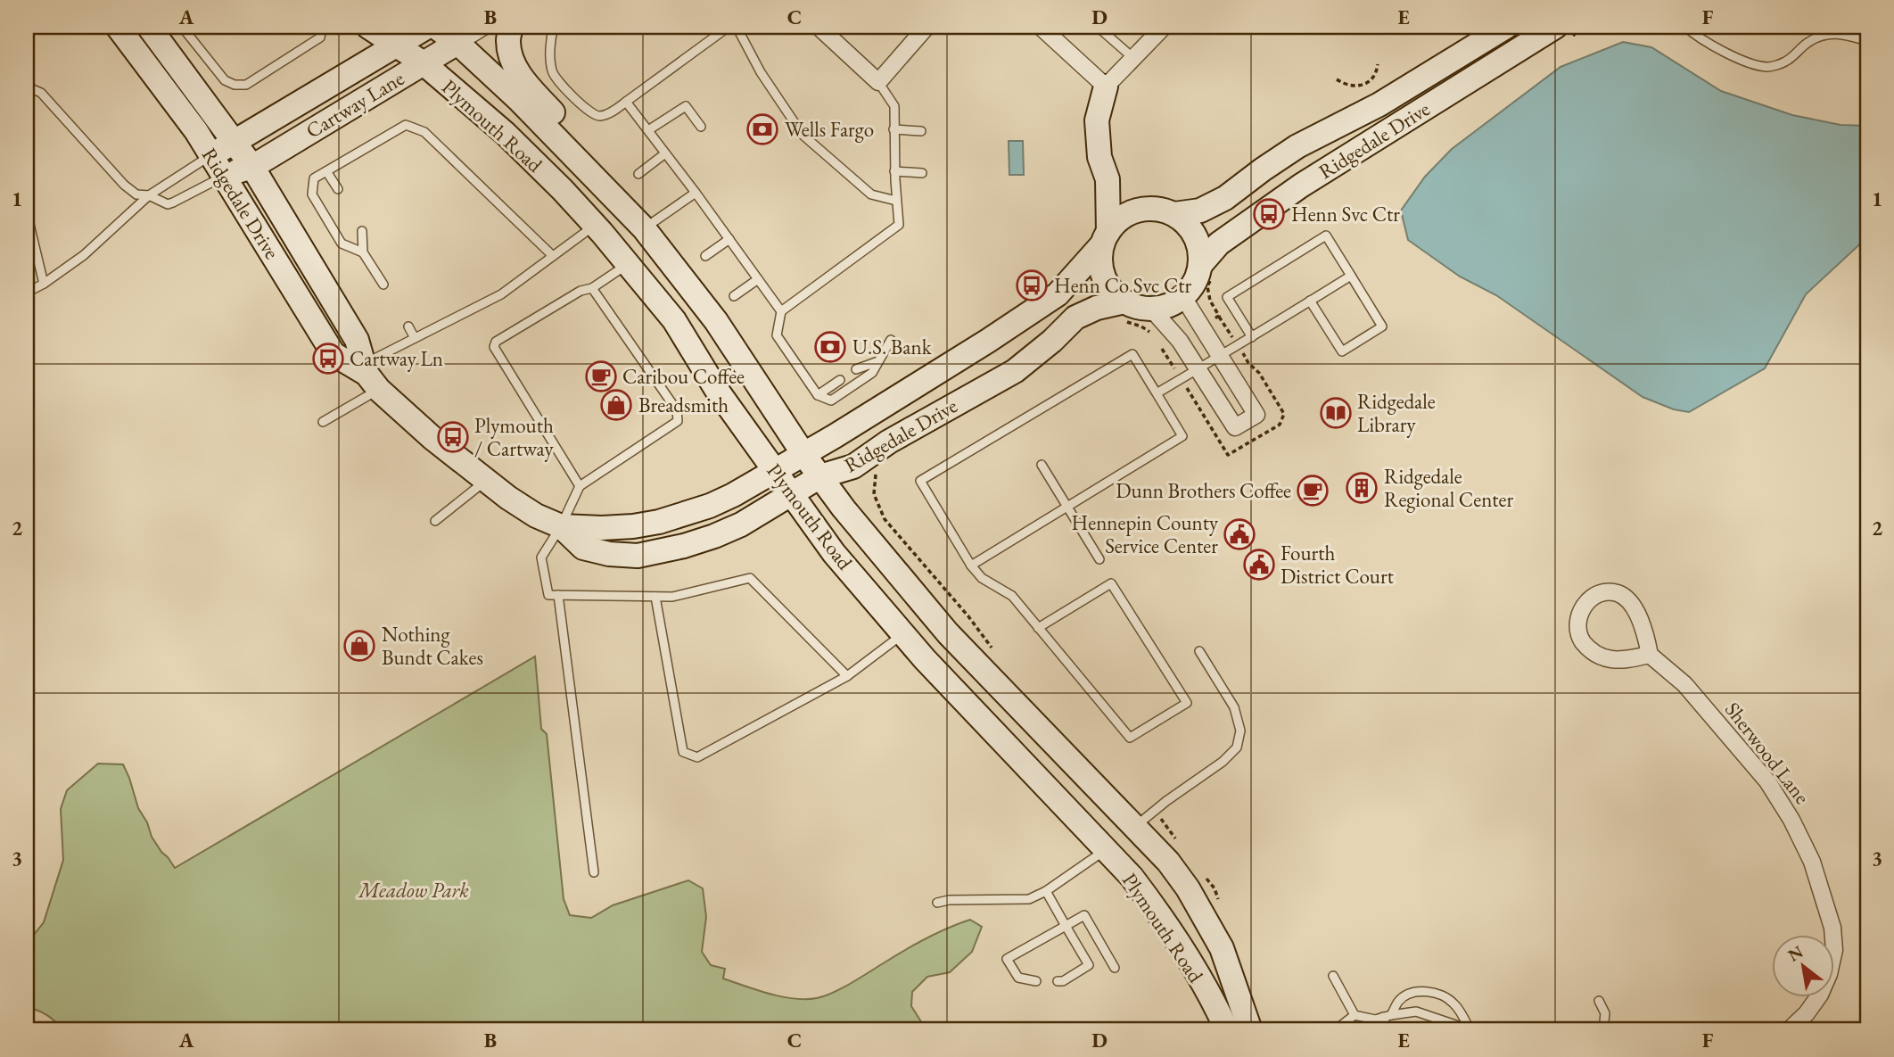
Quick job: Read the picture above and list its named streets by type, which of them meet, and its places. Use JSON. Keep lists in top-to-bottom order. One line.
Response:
{"streets":{"street":["Cartway Lane","Plymouth Road","Ridgedale Drive","Sherwood Lane"]},"crossings":[["Cartway Lane","Plymouth Road"],["Cartway Lane","Ridgedale Drive"],["Plymouth Road","Ridgedale Drive"]],"parks":["Meadow Park"],"places":{"bank":["Wells Fargo","U.S. Bank"],"bus stop":["Henn Svc Ctr","Henn Co Svc Ctr","Cartway Ln","Plymouth / Cartway"],"cafe":["Caribou Coffee","Dunn Brothers Coffee"],"shop":["Breadsmith","Nothing Bundt Cakes"],"library":["Ridgedale Library"],"building":["Ridgedale Regional Center"],"public building":["Hennepin County Service Center","Fourth District Court"]},"north":"top left","grid":{"columns":["A","B","C","D","E","F"],"rows":["1","2","3"]}}
